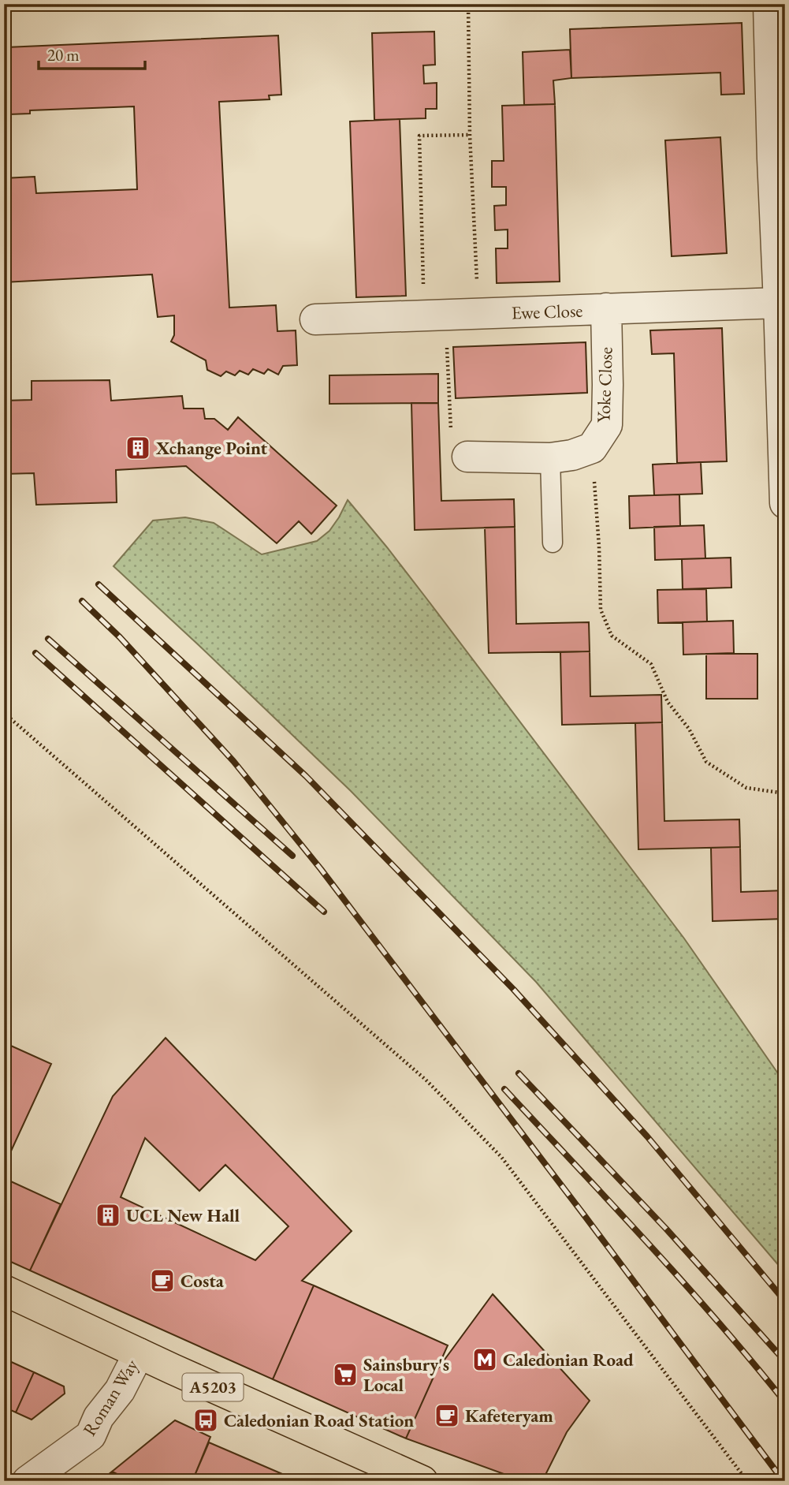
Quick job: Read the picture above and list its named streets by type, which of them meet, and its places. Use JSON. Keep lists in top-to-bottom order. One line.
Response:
{"streets":{"main road":["A5203"],"street":["Ewe Close","Yoke Close","Roman Way"]},"crossings":[["Ewe Close","Yoke Close"],["A5203","Roman Way"]],"places":{"building":["Xchange Point","UCL New Hall"],"cafe":["Costa","Kafeteryam"],"metro station":["Caledonian Road"],"supermarket":["Sainsbury's Local"],"bus stop":["Caledonian Road Station"]},"scale_bar":"20 m"}
